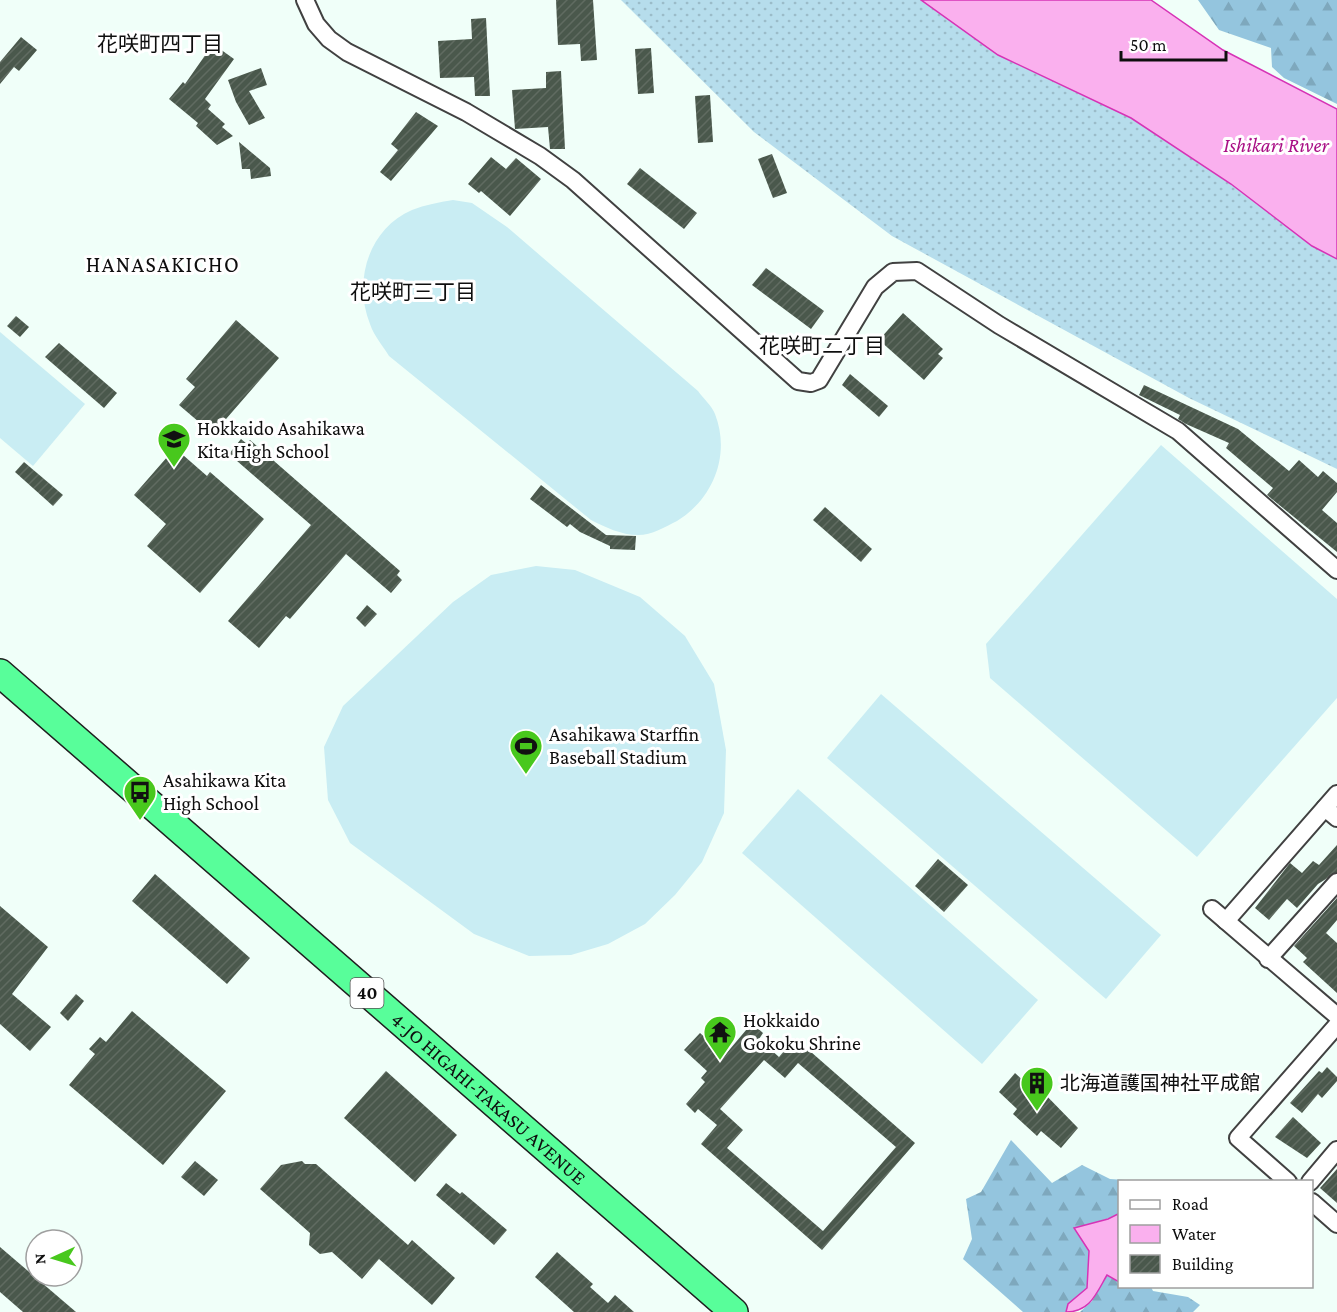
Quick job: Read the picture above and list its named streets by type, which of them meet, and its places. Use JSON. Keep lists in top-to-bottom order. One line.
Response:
{"streets":{"highway":["40","4-JO HIGAHI-TAKASU AVENUE"]},"districts":["花咲町四丁目","HANASAKICHO","花咲町三丁目","花咲町二丁目"],"water":["Ishikari River"],"places":{"school or university":["Hokkaido Asahikawa Kita High School"],"sports":["Asahikawa Starffin Baseball Stadium"],"bus stop":["Asahikawa Kita High School"],"temple":["Hokkaido Gokoku Shrine"],"building":["北海道護国神社平成館"]},"legend":["Road","Water","Building"],"scale_bar":"50 m","north":"left"}
